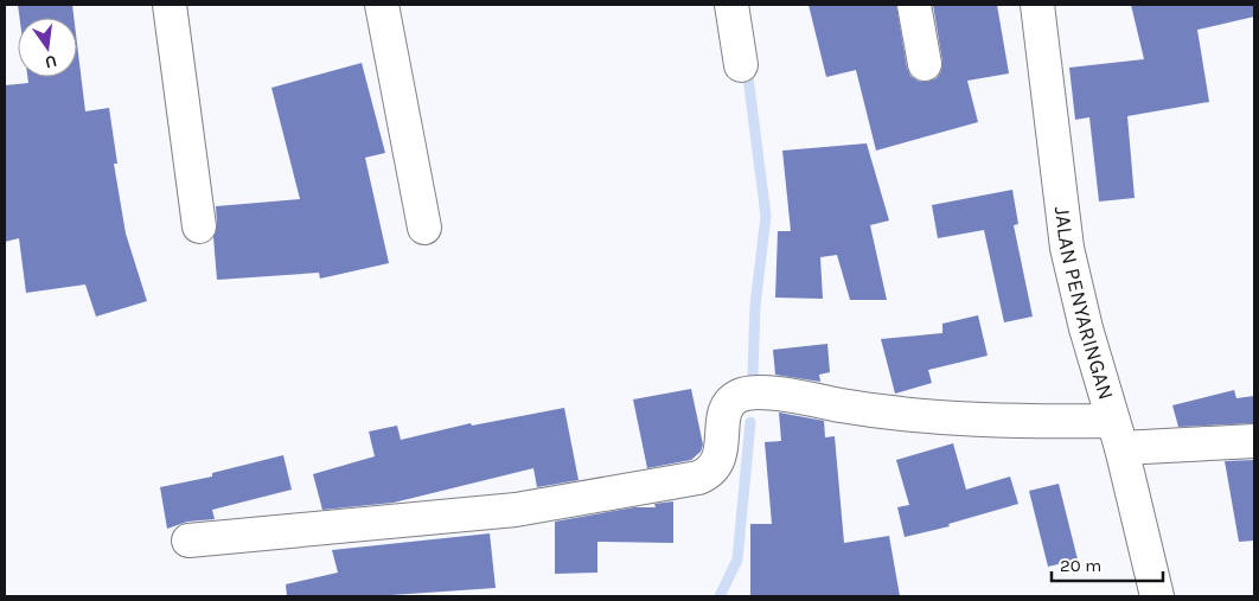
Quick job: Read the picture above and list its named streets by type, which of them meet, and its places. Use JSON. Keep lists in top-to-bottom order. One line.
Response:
{"streets":{"street":["JALAN PENYARINGAN"]},"scale_bar":"20 m","north":"bottom"}
